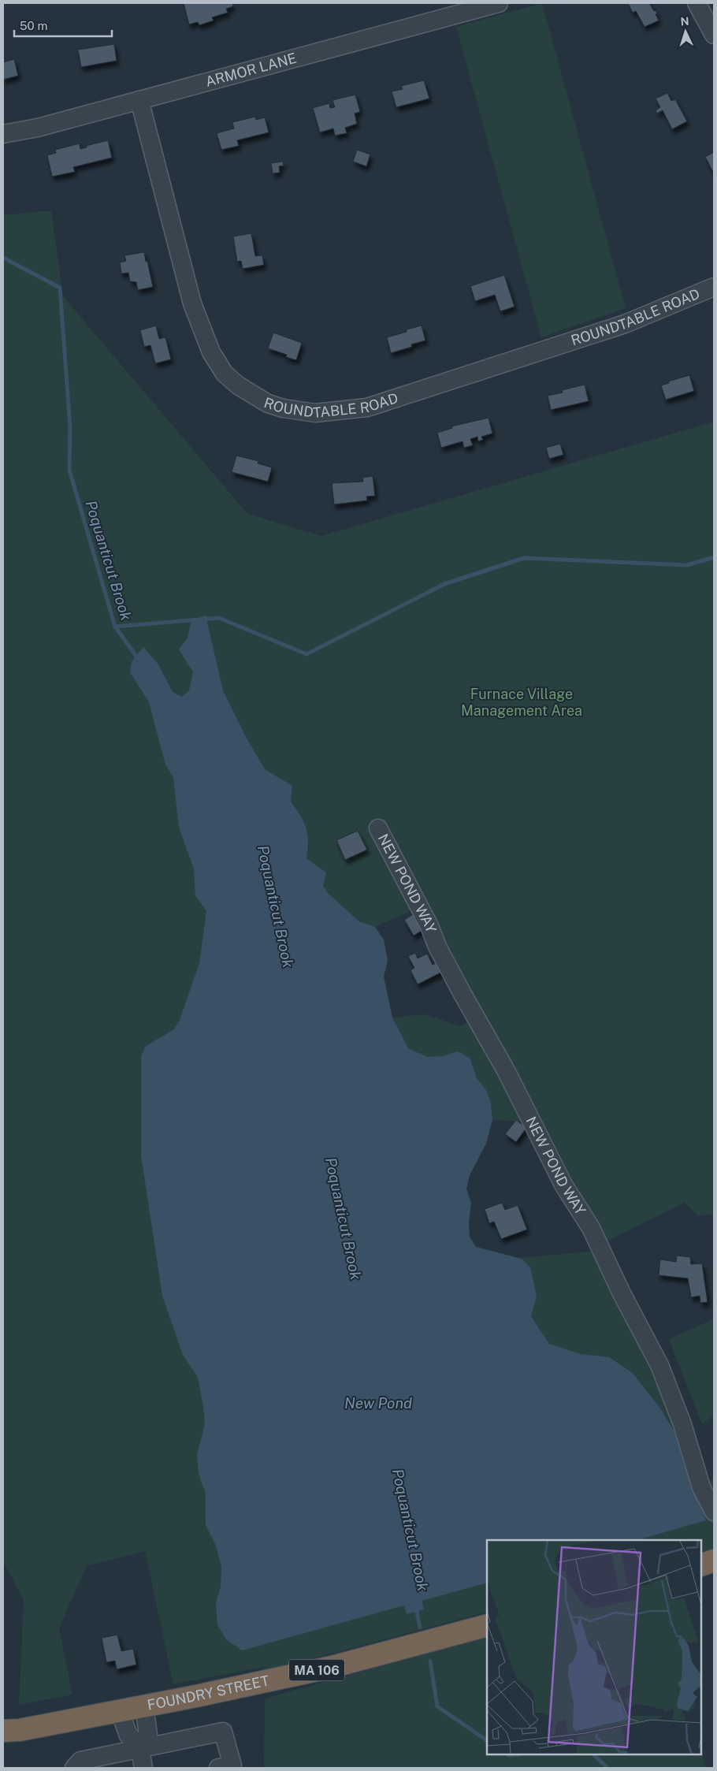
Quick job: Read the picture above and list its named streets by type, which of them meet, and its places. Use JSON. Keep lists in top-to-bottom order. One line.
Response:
{"streets":{"highway":["MA 106","FOUNDRY STREET"],"street":["ARMOR LANE","ROUNDTABLE ROAD","NEW POND WAY"]},"crossings":[["ARMOR LANE","ROUNDTABLE ROAD"]],"water":["Poquanticut Brook","New Pond"],"parks":["Furnace Village Management Area"],"scale_bar":"50 m","north":"top"}
